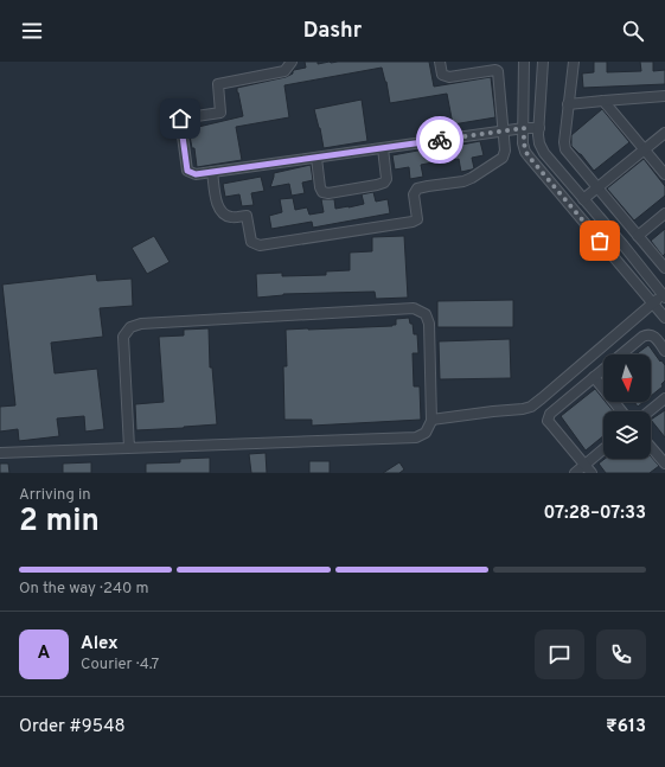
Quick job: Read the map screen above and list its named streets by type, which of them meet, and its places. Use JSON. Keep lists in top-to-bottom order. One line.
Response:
{"north":"bottom","page":{"header":"Dashr","heading":["2 min","Arriving in","07:28–07:33"],"panel":["Alex","Courier · 4.7","Order #9548","₹613"],"bar":"On the way · 240 m","round":"A"}}
